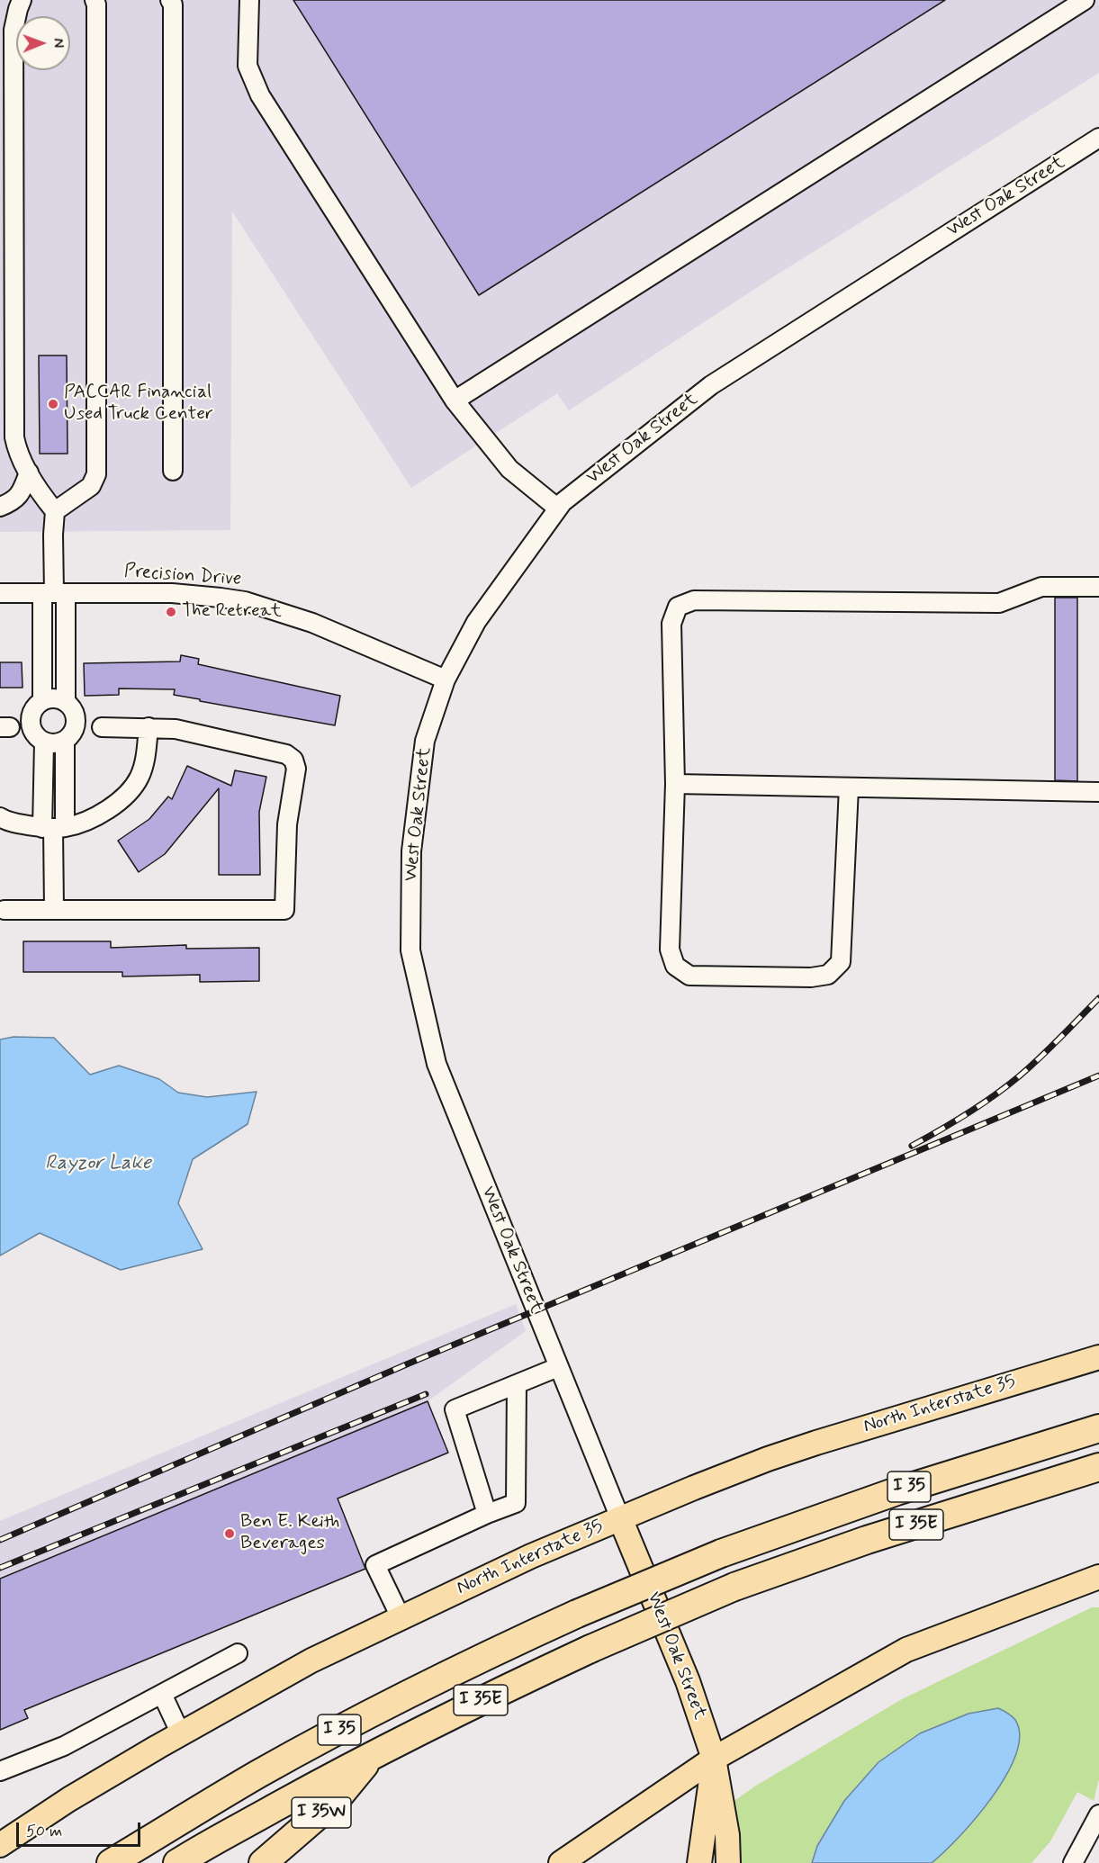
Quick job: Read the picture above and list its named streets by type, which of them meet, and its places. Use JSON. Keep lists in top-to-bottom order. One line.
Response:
{"streets":{"highway":["I 35","I 35E","I 35W"],"main road":["West Oak Street","North Interstate 35"],"street":["Precision Drive"]},"crossings":[["West Oak Street","Precision Drive"],["West Oak Street","North Interstate 35"],["I 35E","I 35W"]],"water":["Rayzor Lake"],"places":["PACCAR Financial Used Truck Center","The Retreat","Ben E. Keith Beverages"],"scale_bar":"50 m","north":"right"}
